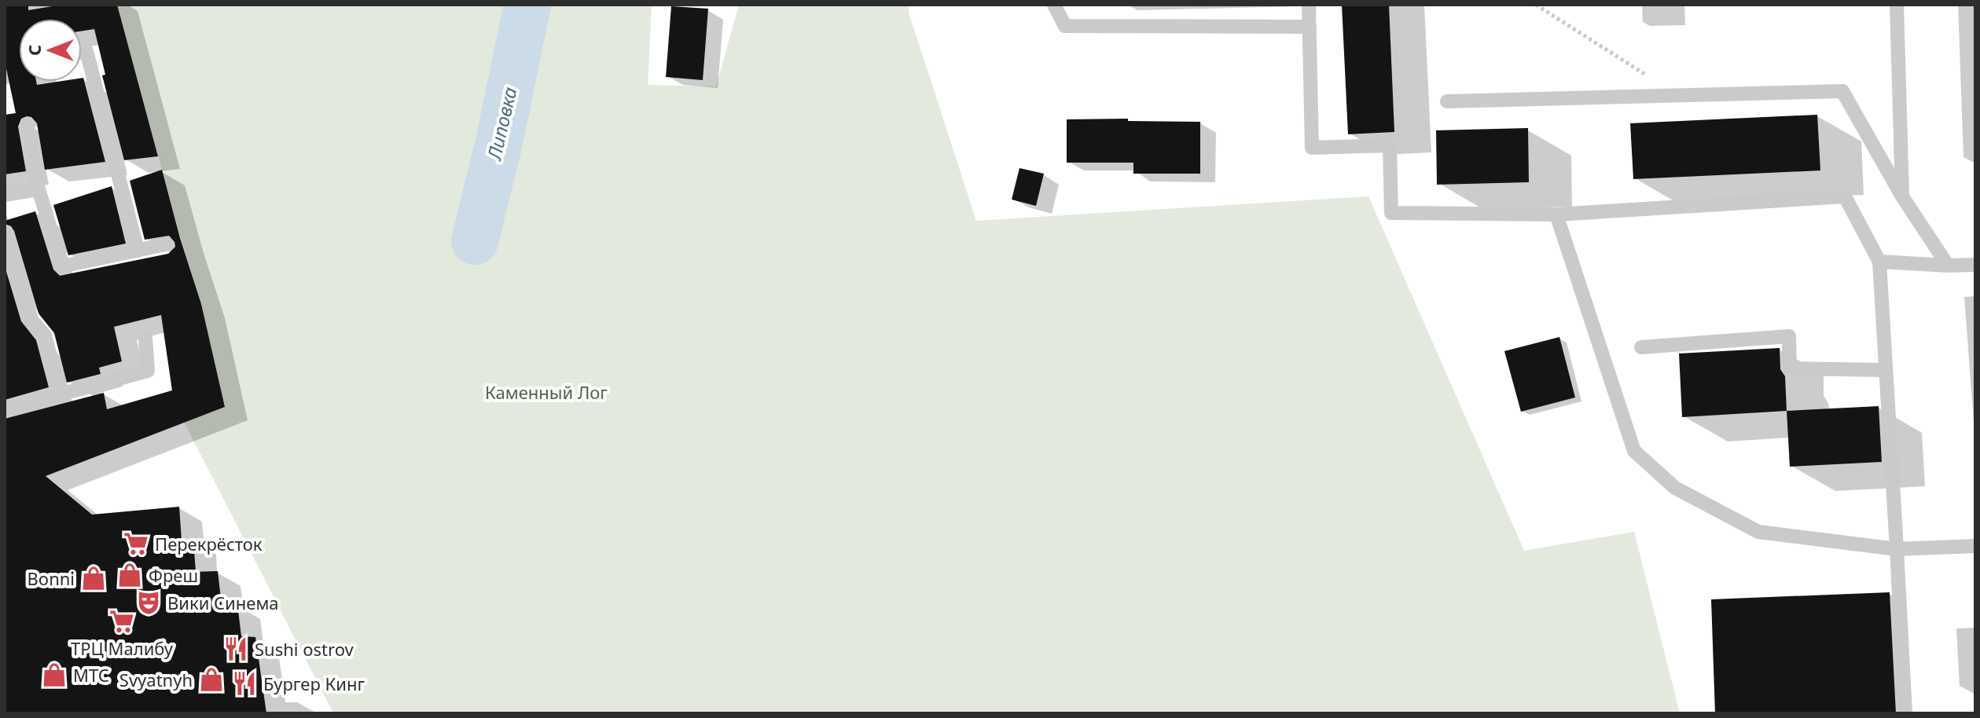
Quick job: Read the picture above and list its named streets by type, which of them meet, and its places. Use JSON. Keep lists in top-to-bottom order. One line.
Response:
{"water":["Липовка"],"parks":["Каменный Лог"],"places":{"supermarket":["Перекрёсток","ТРЦ Малибу"],"shop":["Фреш","Bonni","МТС","Svyatnyh"],"theatre":["Вики Синема"],"restaurant":["Sushi ostrov","Бургер Кинг"]},"north":"left"}
